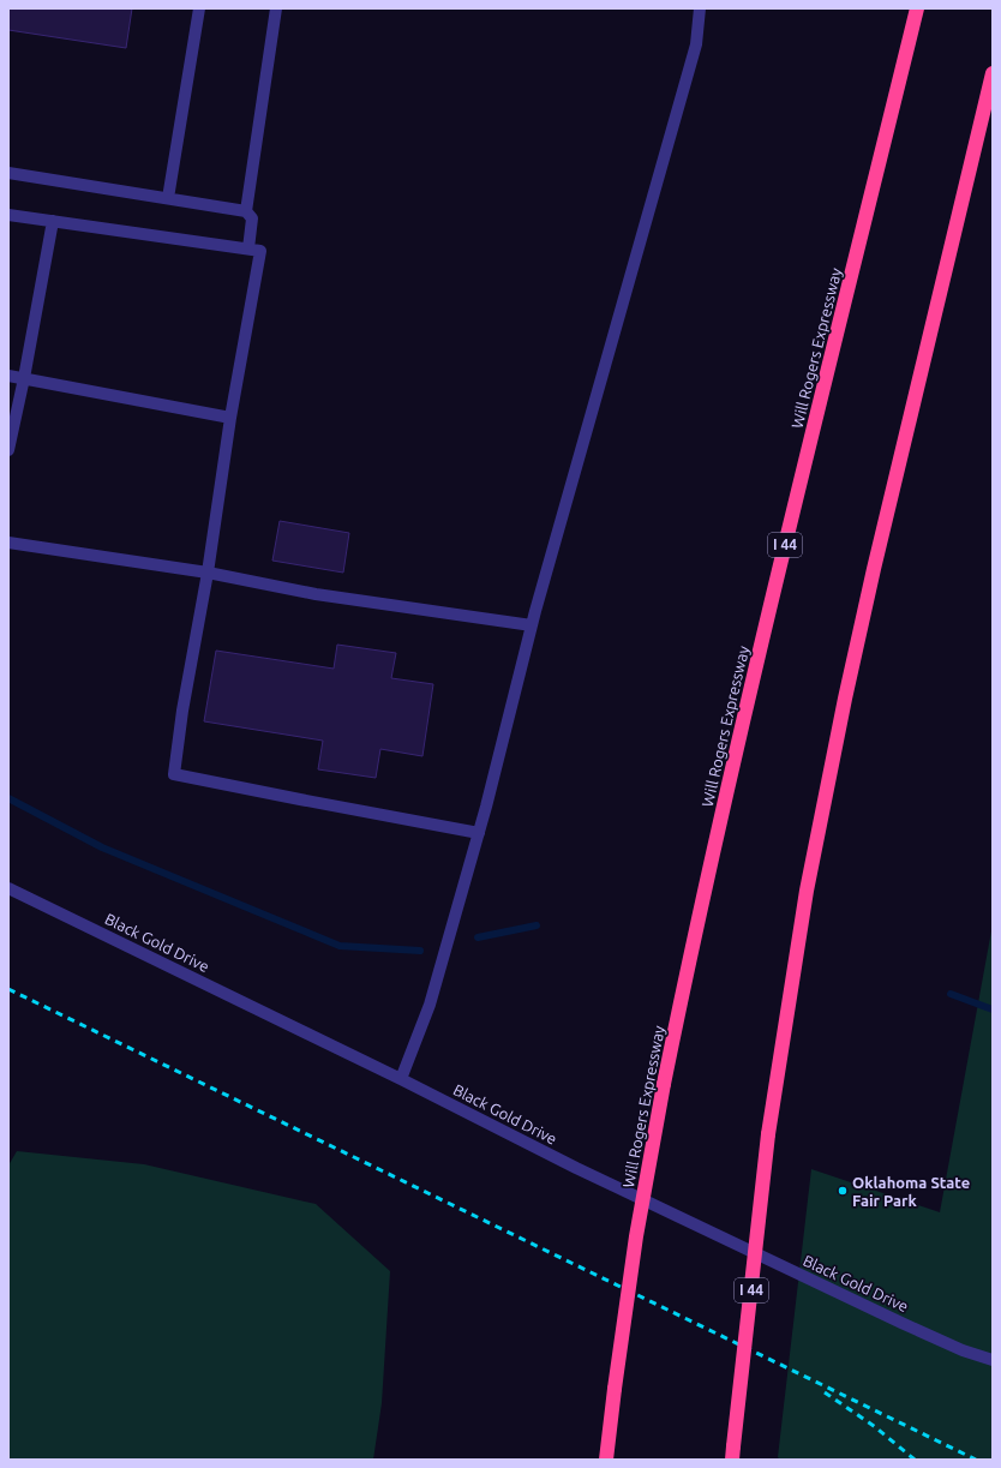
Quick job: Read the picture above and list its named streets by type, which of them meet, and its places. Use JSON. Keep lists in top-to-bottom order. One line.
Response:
{"streets":{"highway":["Will Rogers Expressway","I 44"],"street":["Black Gold Drive"]},"places":["Oklahoma State Fair Park"]}
